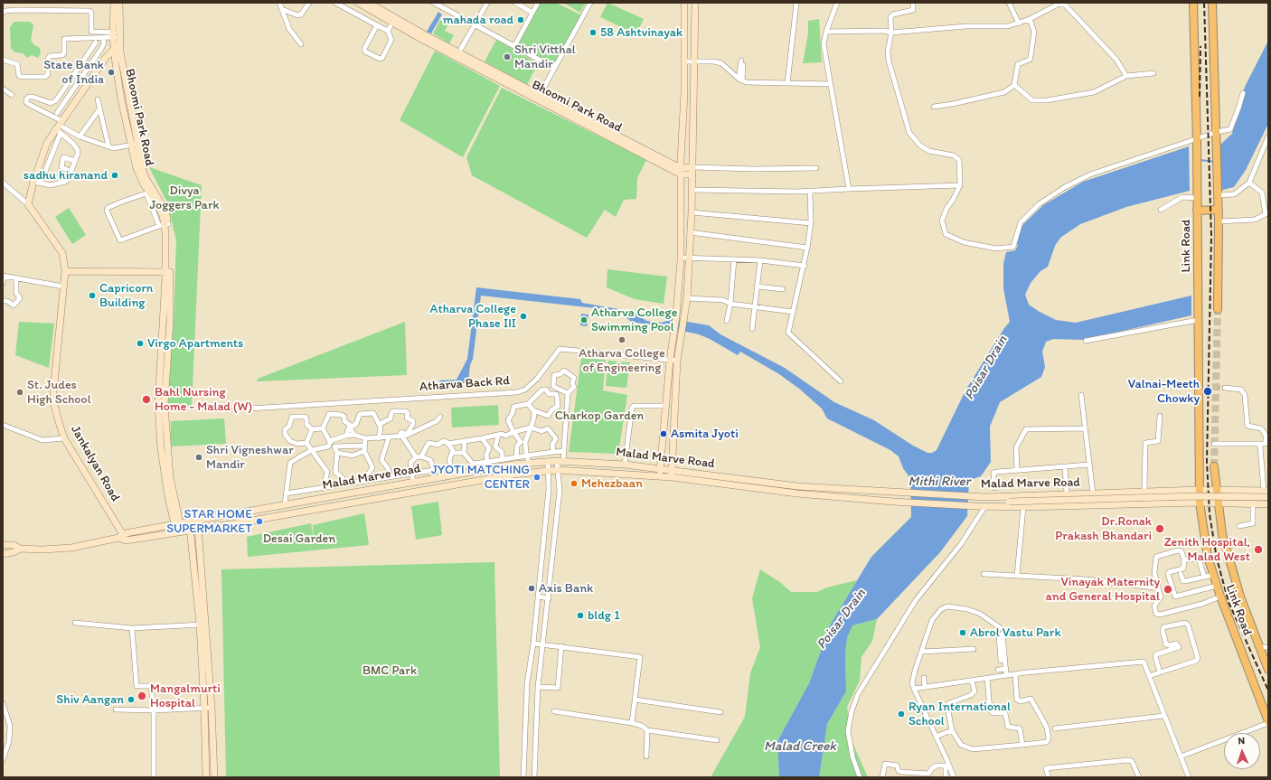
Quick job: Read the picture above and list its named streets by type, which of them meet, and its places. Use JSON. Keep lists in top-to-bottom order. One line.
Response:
{"streets":{"main road":["Bhoomi Park Road","Link Road","Malad Marve Road","Jankalyan Road"],"street":["Atharva Back Rd"]},"crossings":[["Link Road","Malad Marve Road"],["Malad Marve Road","Jankalyan Road"]],"water":["Poisar Drain","Mithi River","Malad Creek"],"parks":["Divya Joggers Park","Charkop Garden","Desai Garden","BMC Park"],"places":["mahada road","58 Ashtvinayak","Shri Vitthal Mandir","State Bank of India","sadhu hiranand","Capricorn Building","Atharva College Phase III","Atharva College Swimming Pool","Atharva College of Engineering","Virgo Apartments","Valnai-Meeth Chowky","St. Judes High School","Bahl Nursing Home - Malad (W)","Asmita Jyoti","Shri Vigneshwar Mandir","JYOTI MATCHING CENTER","Mehezbaan","STAR HOME SUPERMARKET","Dr.Ronak Prakash Bhandari","Zenith Hospital, Malad West","Axis Bank","Vinayak Maternity and General Hospital","bldg 1","Abrol Vastu Park","Mangalmurti Hospital","Shiv Aangan","Ryan International School"],"north":"top"}
